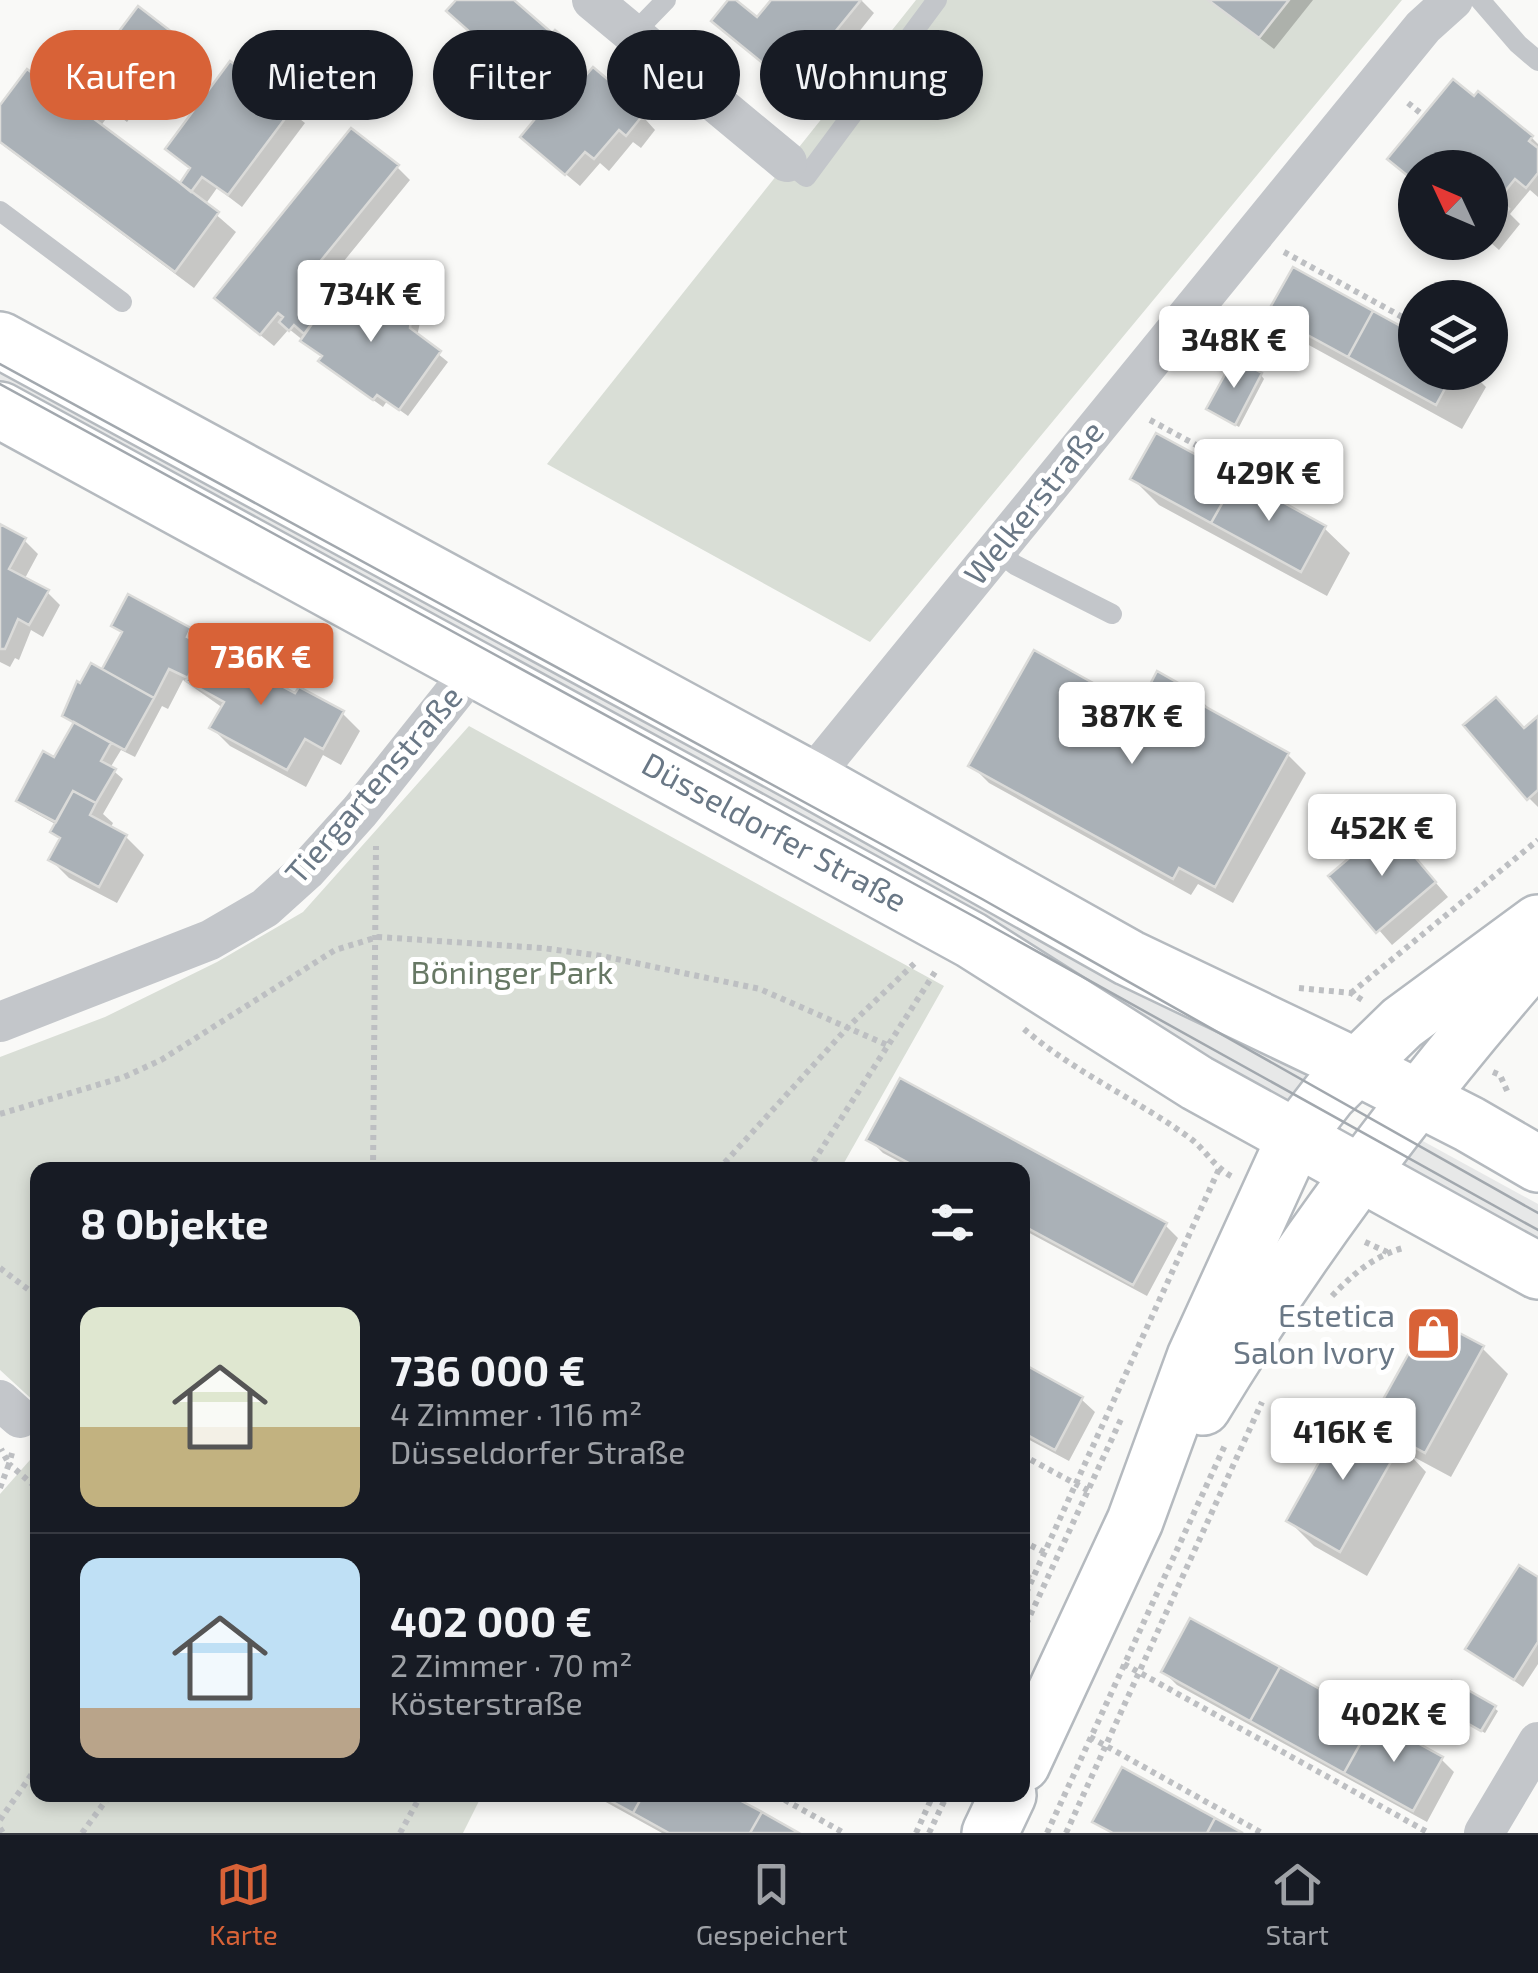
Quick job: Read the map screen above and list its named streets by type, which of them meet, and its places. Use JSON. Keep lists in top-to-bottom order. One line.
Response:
{"streets":{"main road":["Düsseldorfer Straße"],"street":["Welkerstraße","Tiergartenstraße"]},"crossings":[["Welkerstraße","Düsseldorfer Straße"],["Tiergartenstraße","Düsseldorfer Straße"]],"parks":["Böninger Park"],"places":{"shop":["Estetica Salon Ivory"]},"north":"top left","page":{"chip":["Kaufen","Mieten","Filter","Neu","Wohnung"],"price":["734K €","348K €","429K €","736K €","387K €","452K €","416K €","402K €"],"heading":"8 Objekte","list":[{"name":"736 000 €","note":"4 Zimmer · 116 m² · Düsseldorfer Straße"},{"name":"402 000 €","note":"2 Zimmer · 70 m² · Kösterstraße"}],"tabs":["Karte","Gespeichert","Start"]}}
